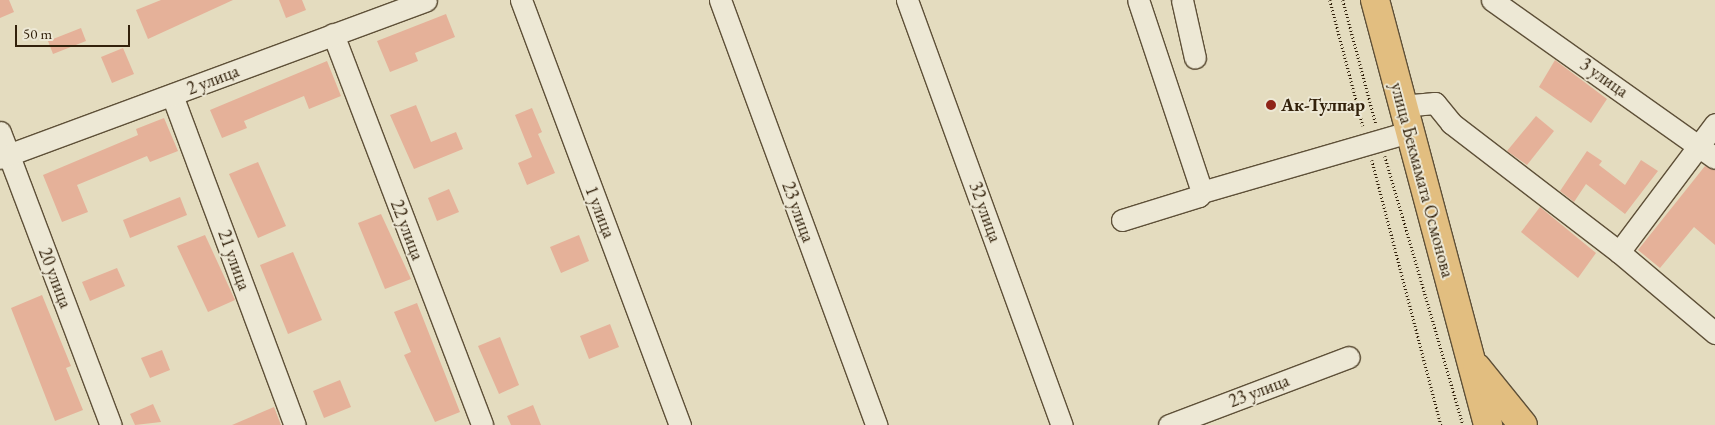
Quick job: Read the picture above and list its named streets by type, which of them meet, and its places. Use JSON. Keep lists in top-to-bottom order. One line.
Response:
{"streets":{"highway":["улица Бекмамата Осмонова"],"street":["3 улица","2 улица","1 улица","23 улица","32 улица","22 улица","21 улица","20 улица"]},"crossings":[["2 улица","22 улица"],["2 улица","21 улица"],["2 улица","20 улица"]],"places":["Ак-Тулпар"],"scale_bar":"50 m"}
